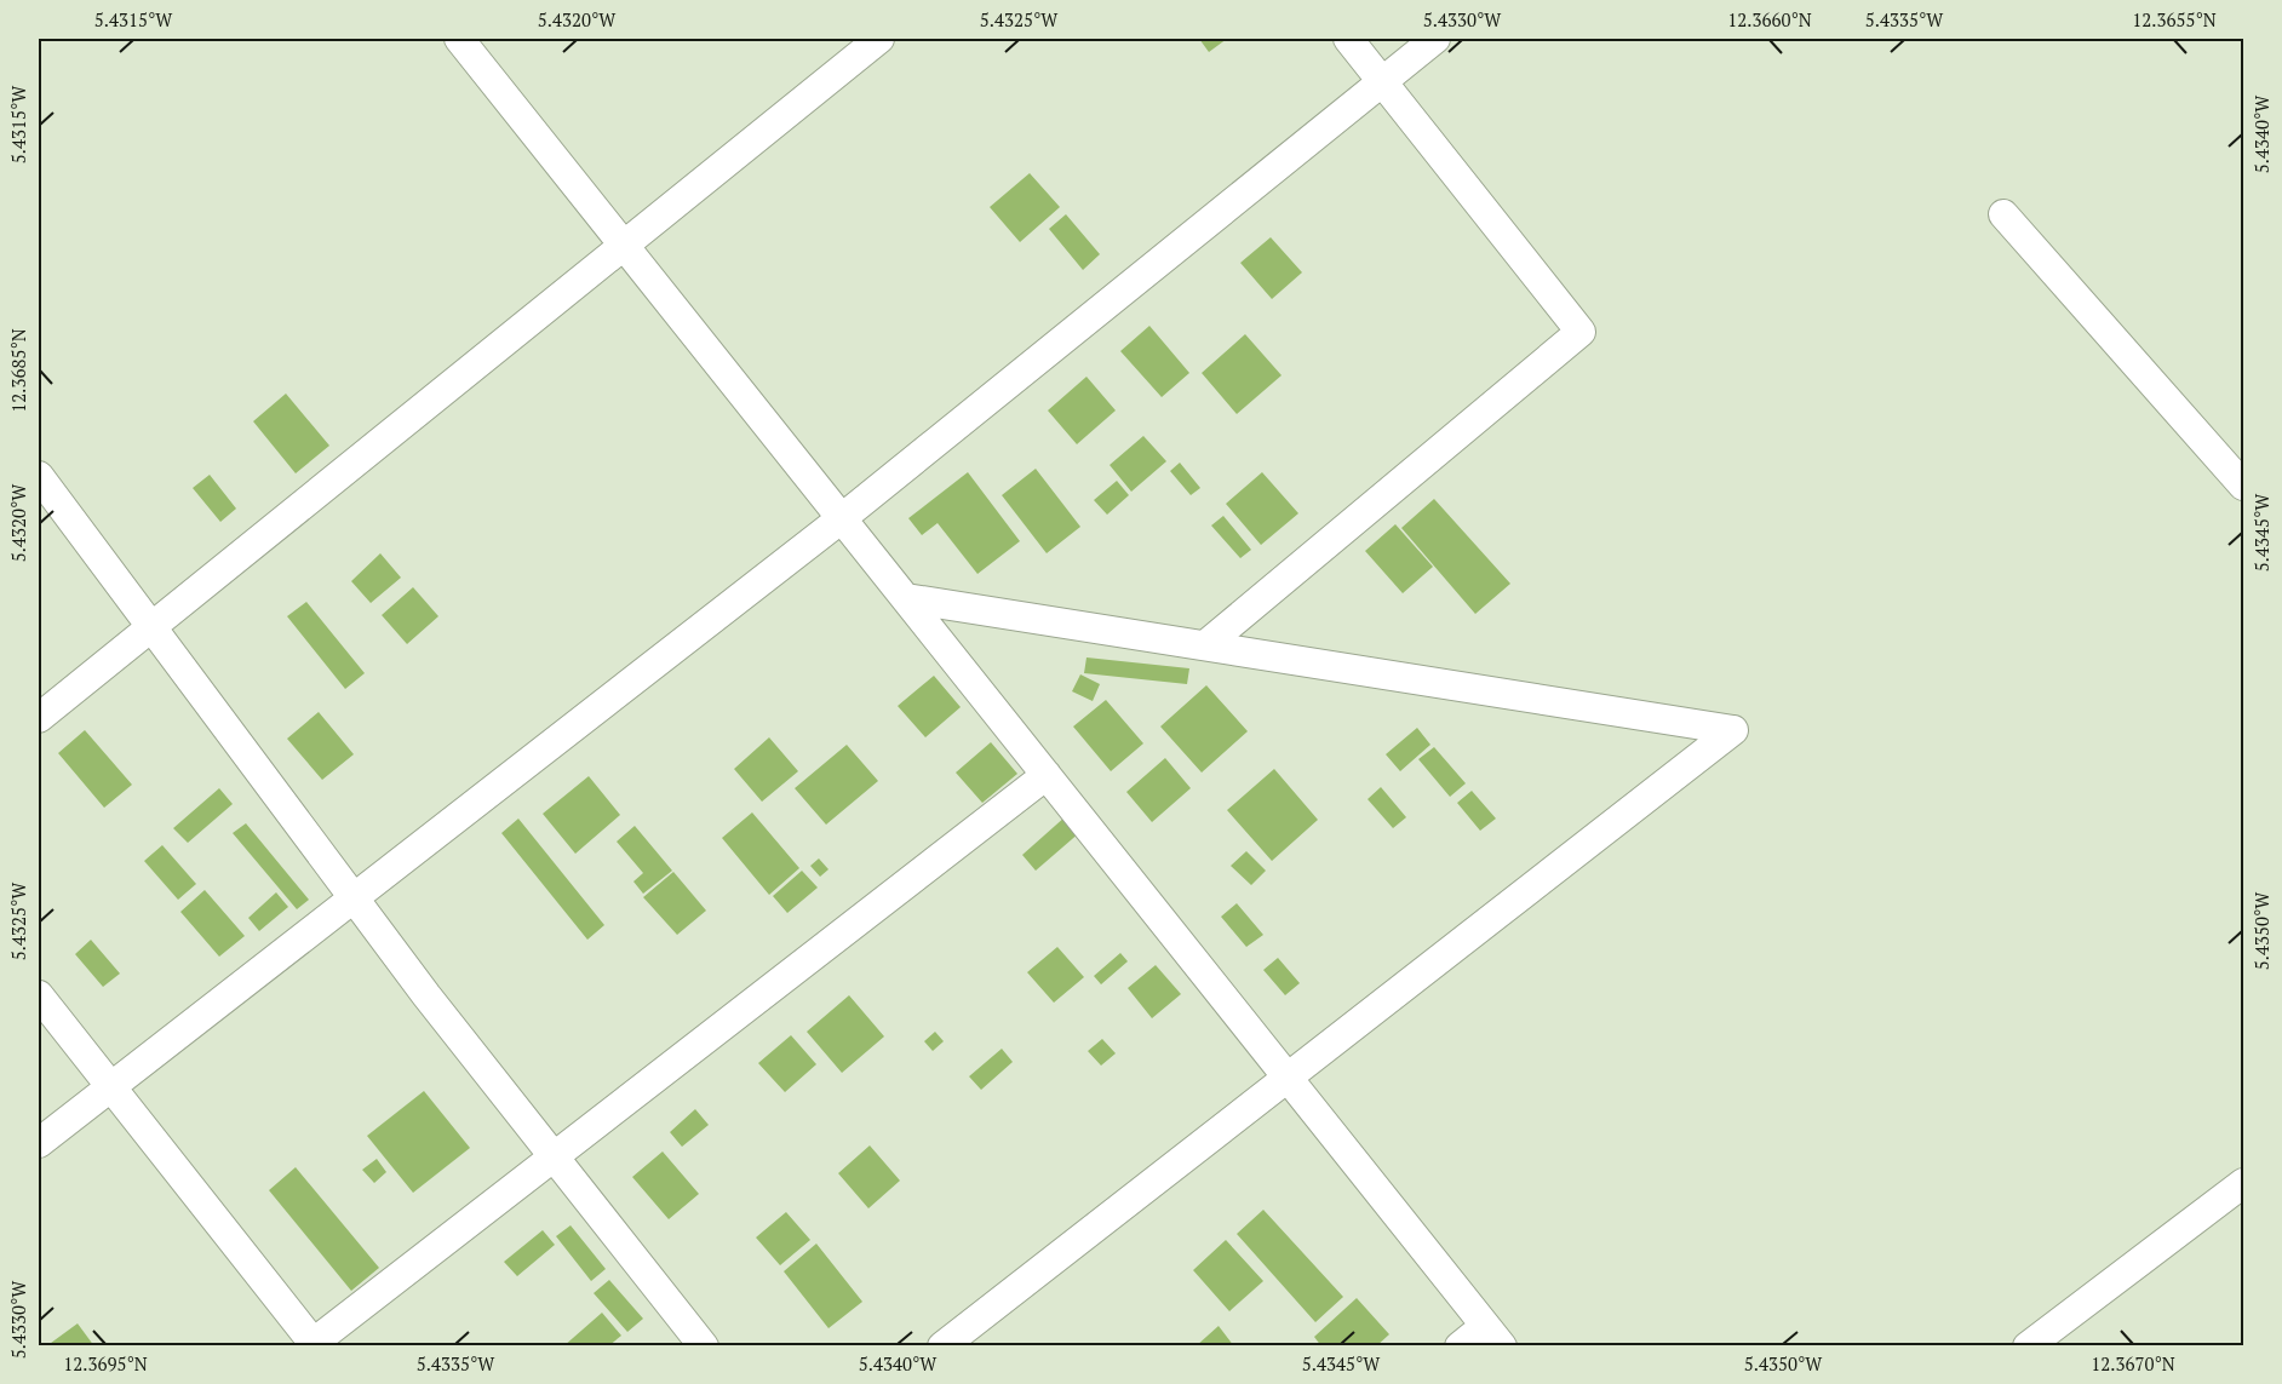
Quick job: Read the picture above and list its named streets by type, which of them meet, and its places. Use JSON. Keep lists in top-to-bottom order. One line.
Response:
{"coordinates":["5.4315°W","5.4320°W","5.4325°W","5.4330°W","12.3660°N","5.4335°W","12.3655°N","5.4340°W","12.3685°N","5.4345°W","5.4350°W","12.3695°N","12.3670°N"]}
